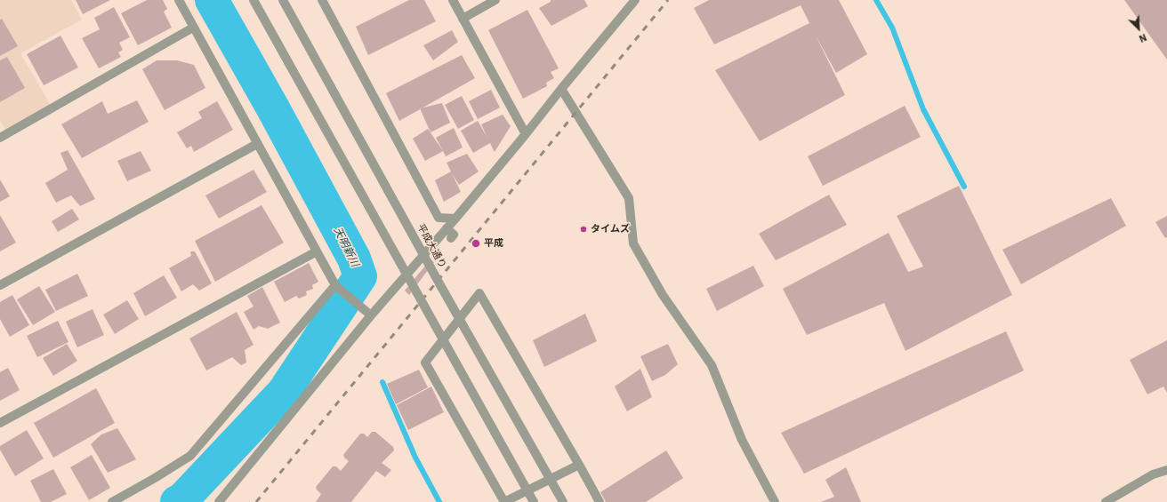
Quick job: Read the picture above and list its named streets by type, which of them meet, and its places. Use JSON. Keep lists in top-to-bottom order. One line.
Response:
{"streets":{"street":["平成大通り"]},"water":["天明新川"],"places":["タイムズ","平成"],"north":"bottom right"}
